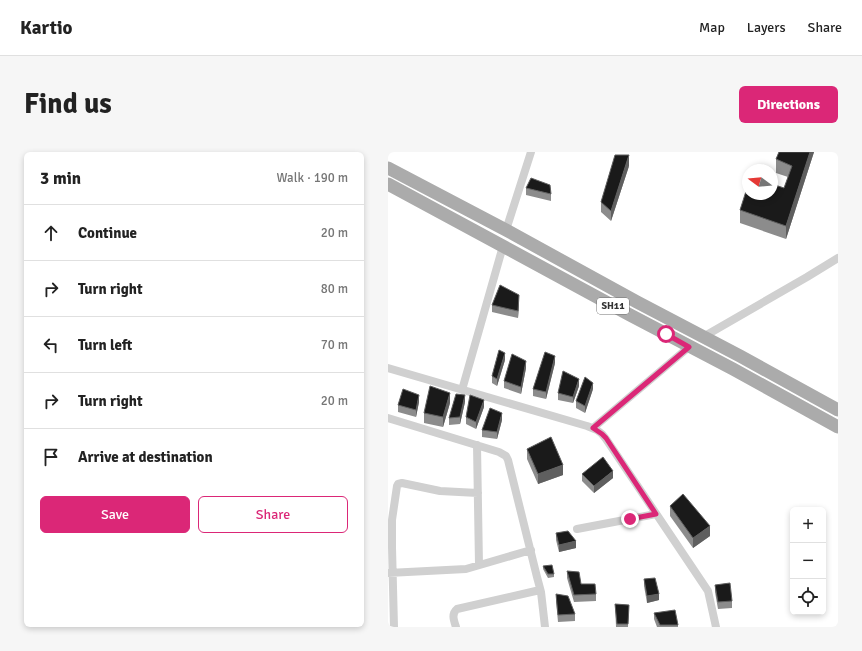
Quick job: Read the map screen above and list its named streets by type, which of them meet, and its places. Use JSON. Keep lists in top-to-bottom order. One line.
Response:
{"streets":{"main road":["SH11"]},"north":"left","page":{"header":"Kartio","nav":["Map","Layers","Share"],"buttons":["Directions",["Save","Share"]],"title":"Find us","heading":["3 min","Walk · 190 m"],"list":[["Continue","20 m"],["Turn right","80 m"],["Turn left","70 m"],["Turn right","20 m"],"Arrive at destination"],"map_buttons":["+","−"]}}
